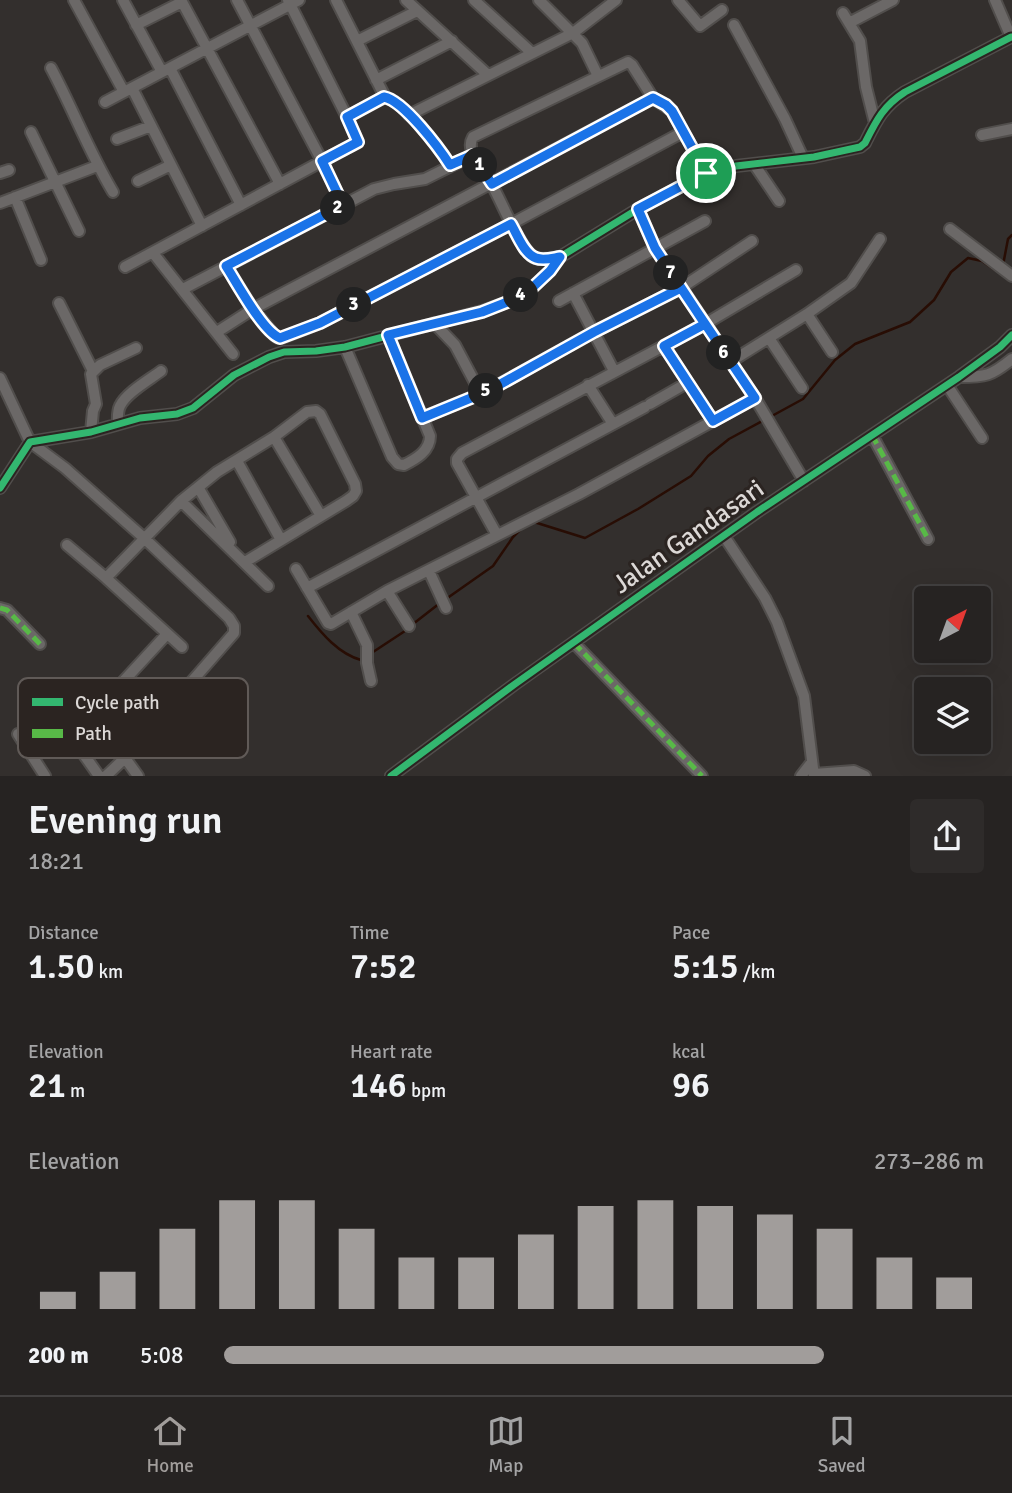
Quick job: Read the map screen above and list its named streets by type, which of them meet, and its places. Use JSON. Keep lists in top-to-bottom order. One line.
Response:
{"streets":{"street":["Jalan Gandasari"]},"legend":["Cycle path","Path"],"north":"top right","page":{"pins":["1","2","7","4","3","6","5"],"heading":["Evening run","18:21"],"stats":[["Distance","1.50 km"],["Time","7:52"],["Pace","5:15 /km"],["Elevation","21 m"],["Heart rate","146 bpm"],["kcal","96"]],"chart":["Elevation","273–286 m"],"list":[{"name":"200 m","note":"5:08"}],"tabs":["Home","Map","Saved"]}}
